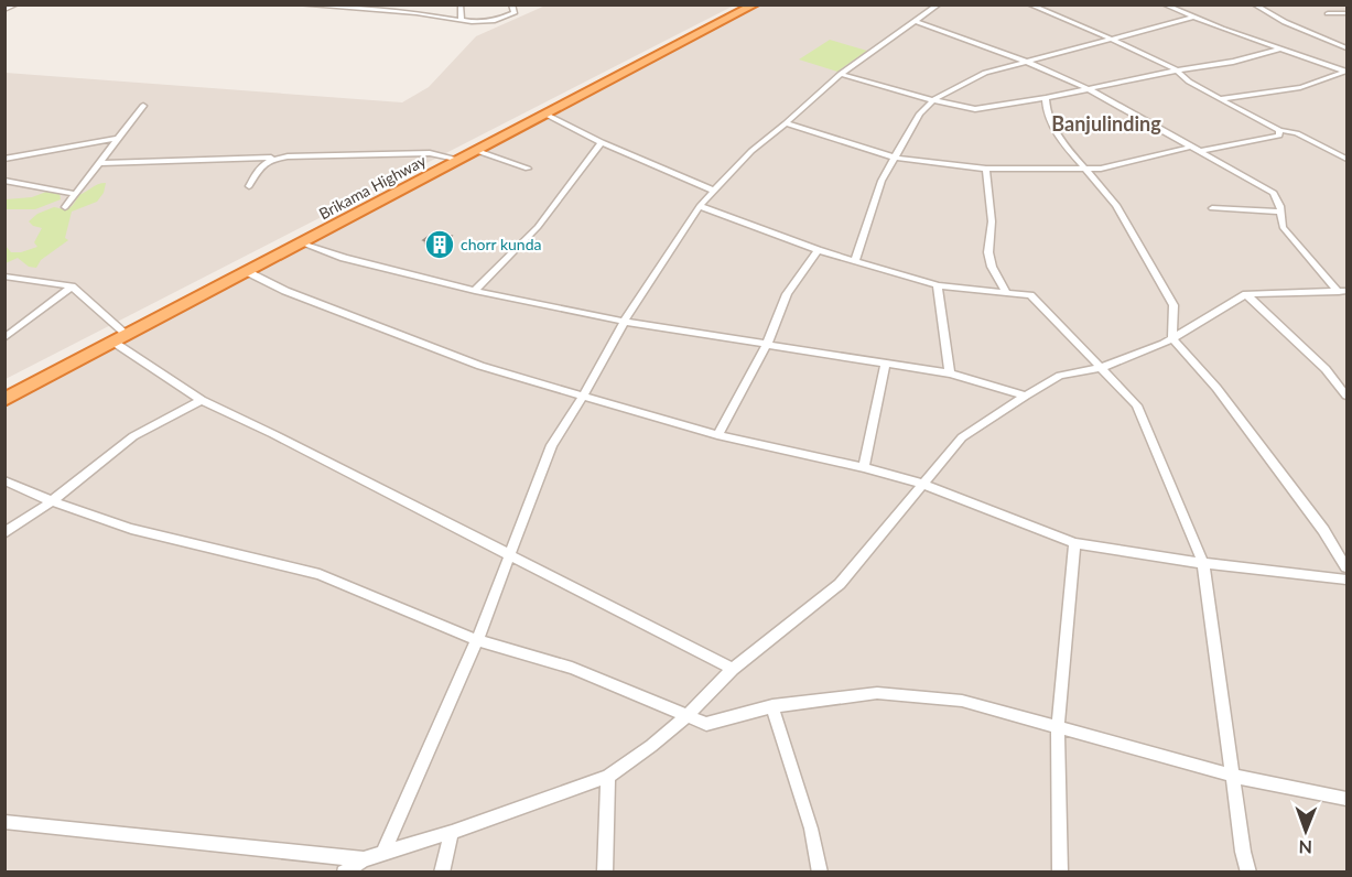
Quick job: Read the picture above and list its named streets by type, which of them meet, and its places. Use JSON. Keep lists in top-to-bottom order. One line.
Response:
{"streets":{"highway":["Brikama Highway"]},"districts":["Banjulinding"],"places":{"building":["chorr kunda"]},"north":"bottom"}
